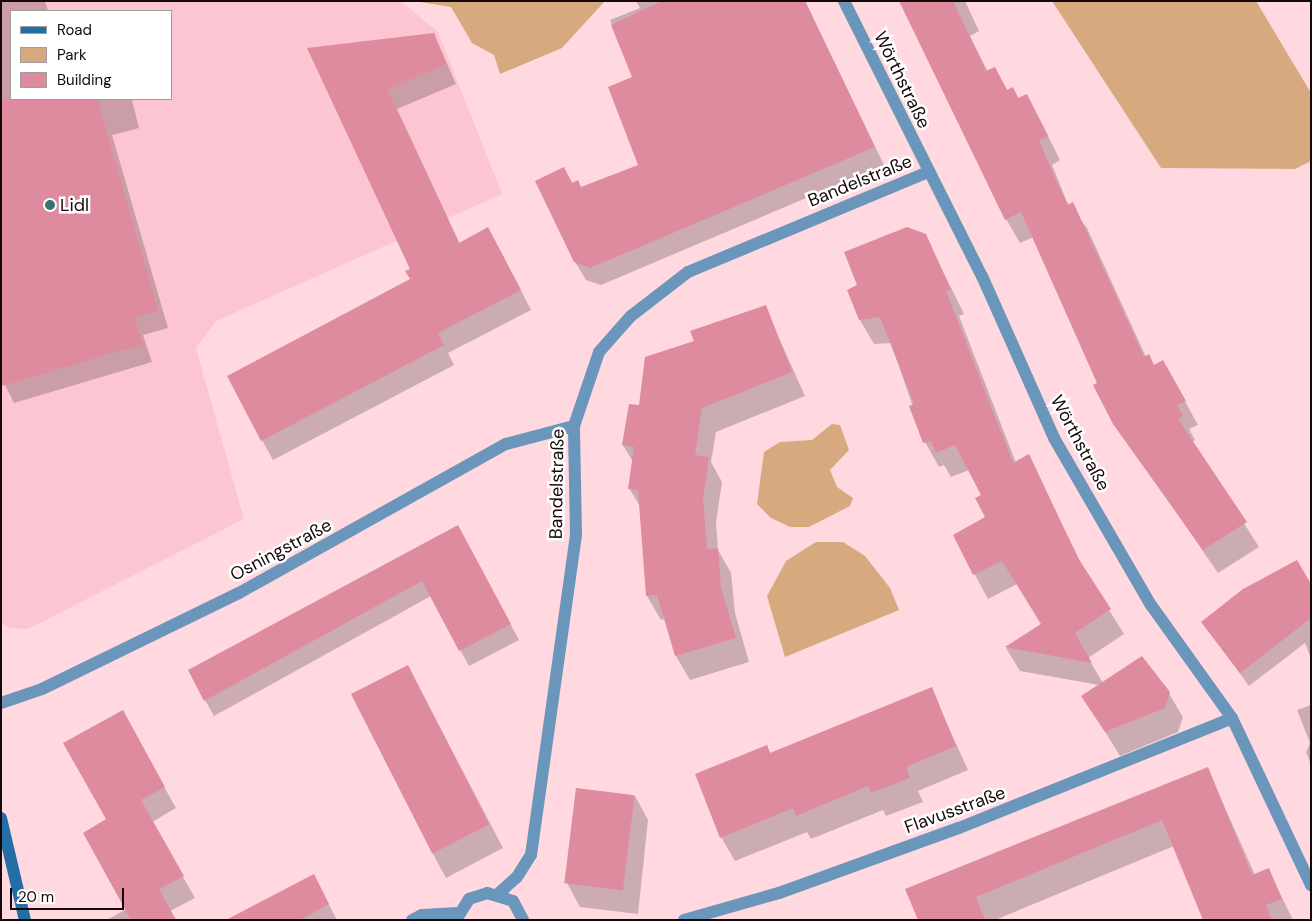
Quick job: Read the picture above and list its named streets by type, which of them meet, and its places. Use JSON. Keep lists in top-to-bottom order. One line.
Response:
{"streets":{"street":["Wörthstraße","Bandelstraße","Osningstraße","Flavusstraße"]},"crossings":[["Wörthstraße","Bandelstraße"],["Wörthstraße","Flavusstraße"],["Bandelstraße","Osningstraße"]],"places":["Lidl"],"legend":["Road","Park","Building"],"scale_bar":"20 m"}
